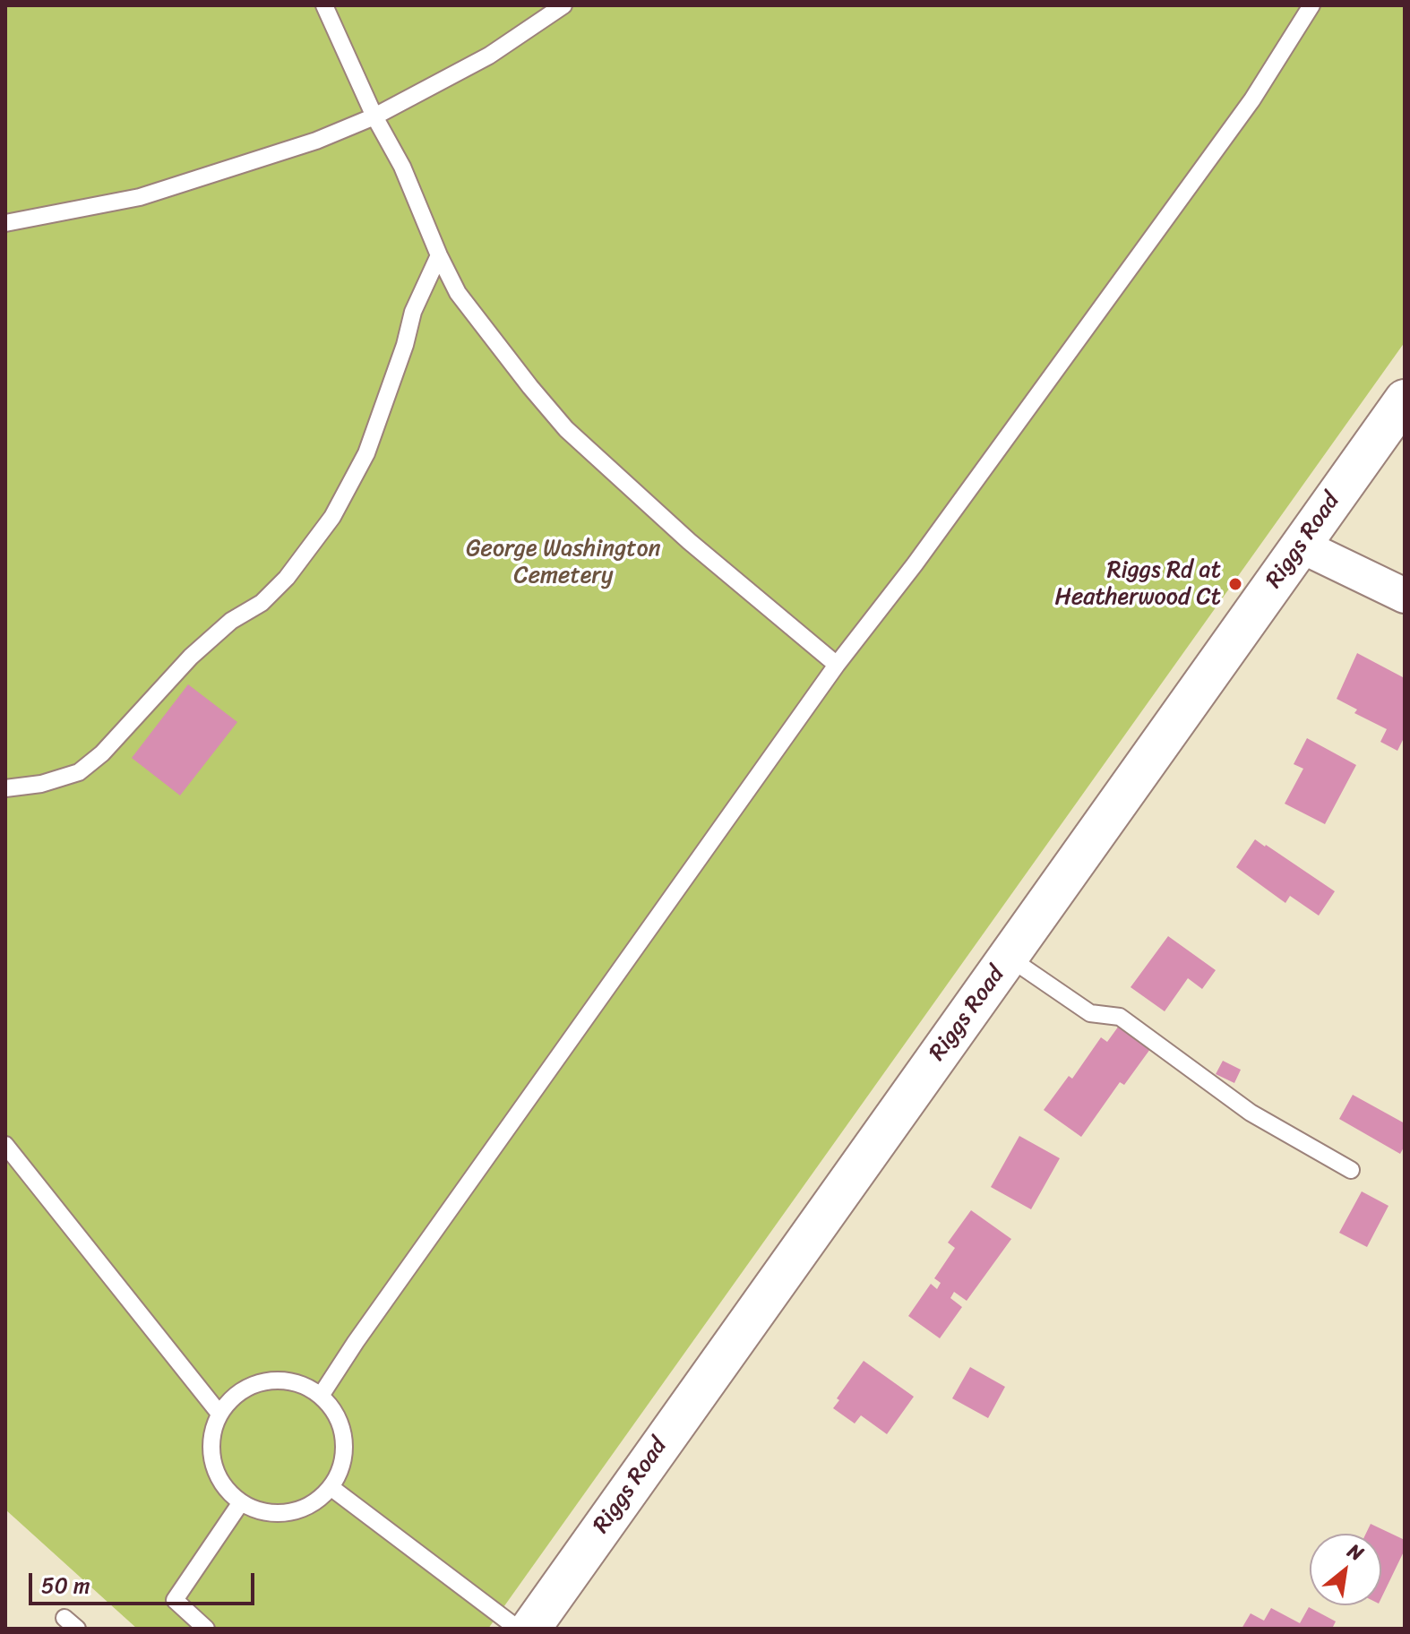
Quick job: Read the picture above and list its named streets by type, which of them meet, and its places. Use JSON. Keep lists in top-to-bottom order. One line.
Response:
{"streets":{"main road":["Riggs Road"]},"parks":["George Washington Cemetery"],"places":["Riggs Rd at Heatherwood Ct"],"scale_bar":"50 m","north":"top right"}
